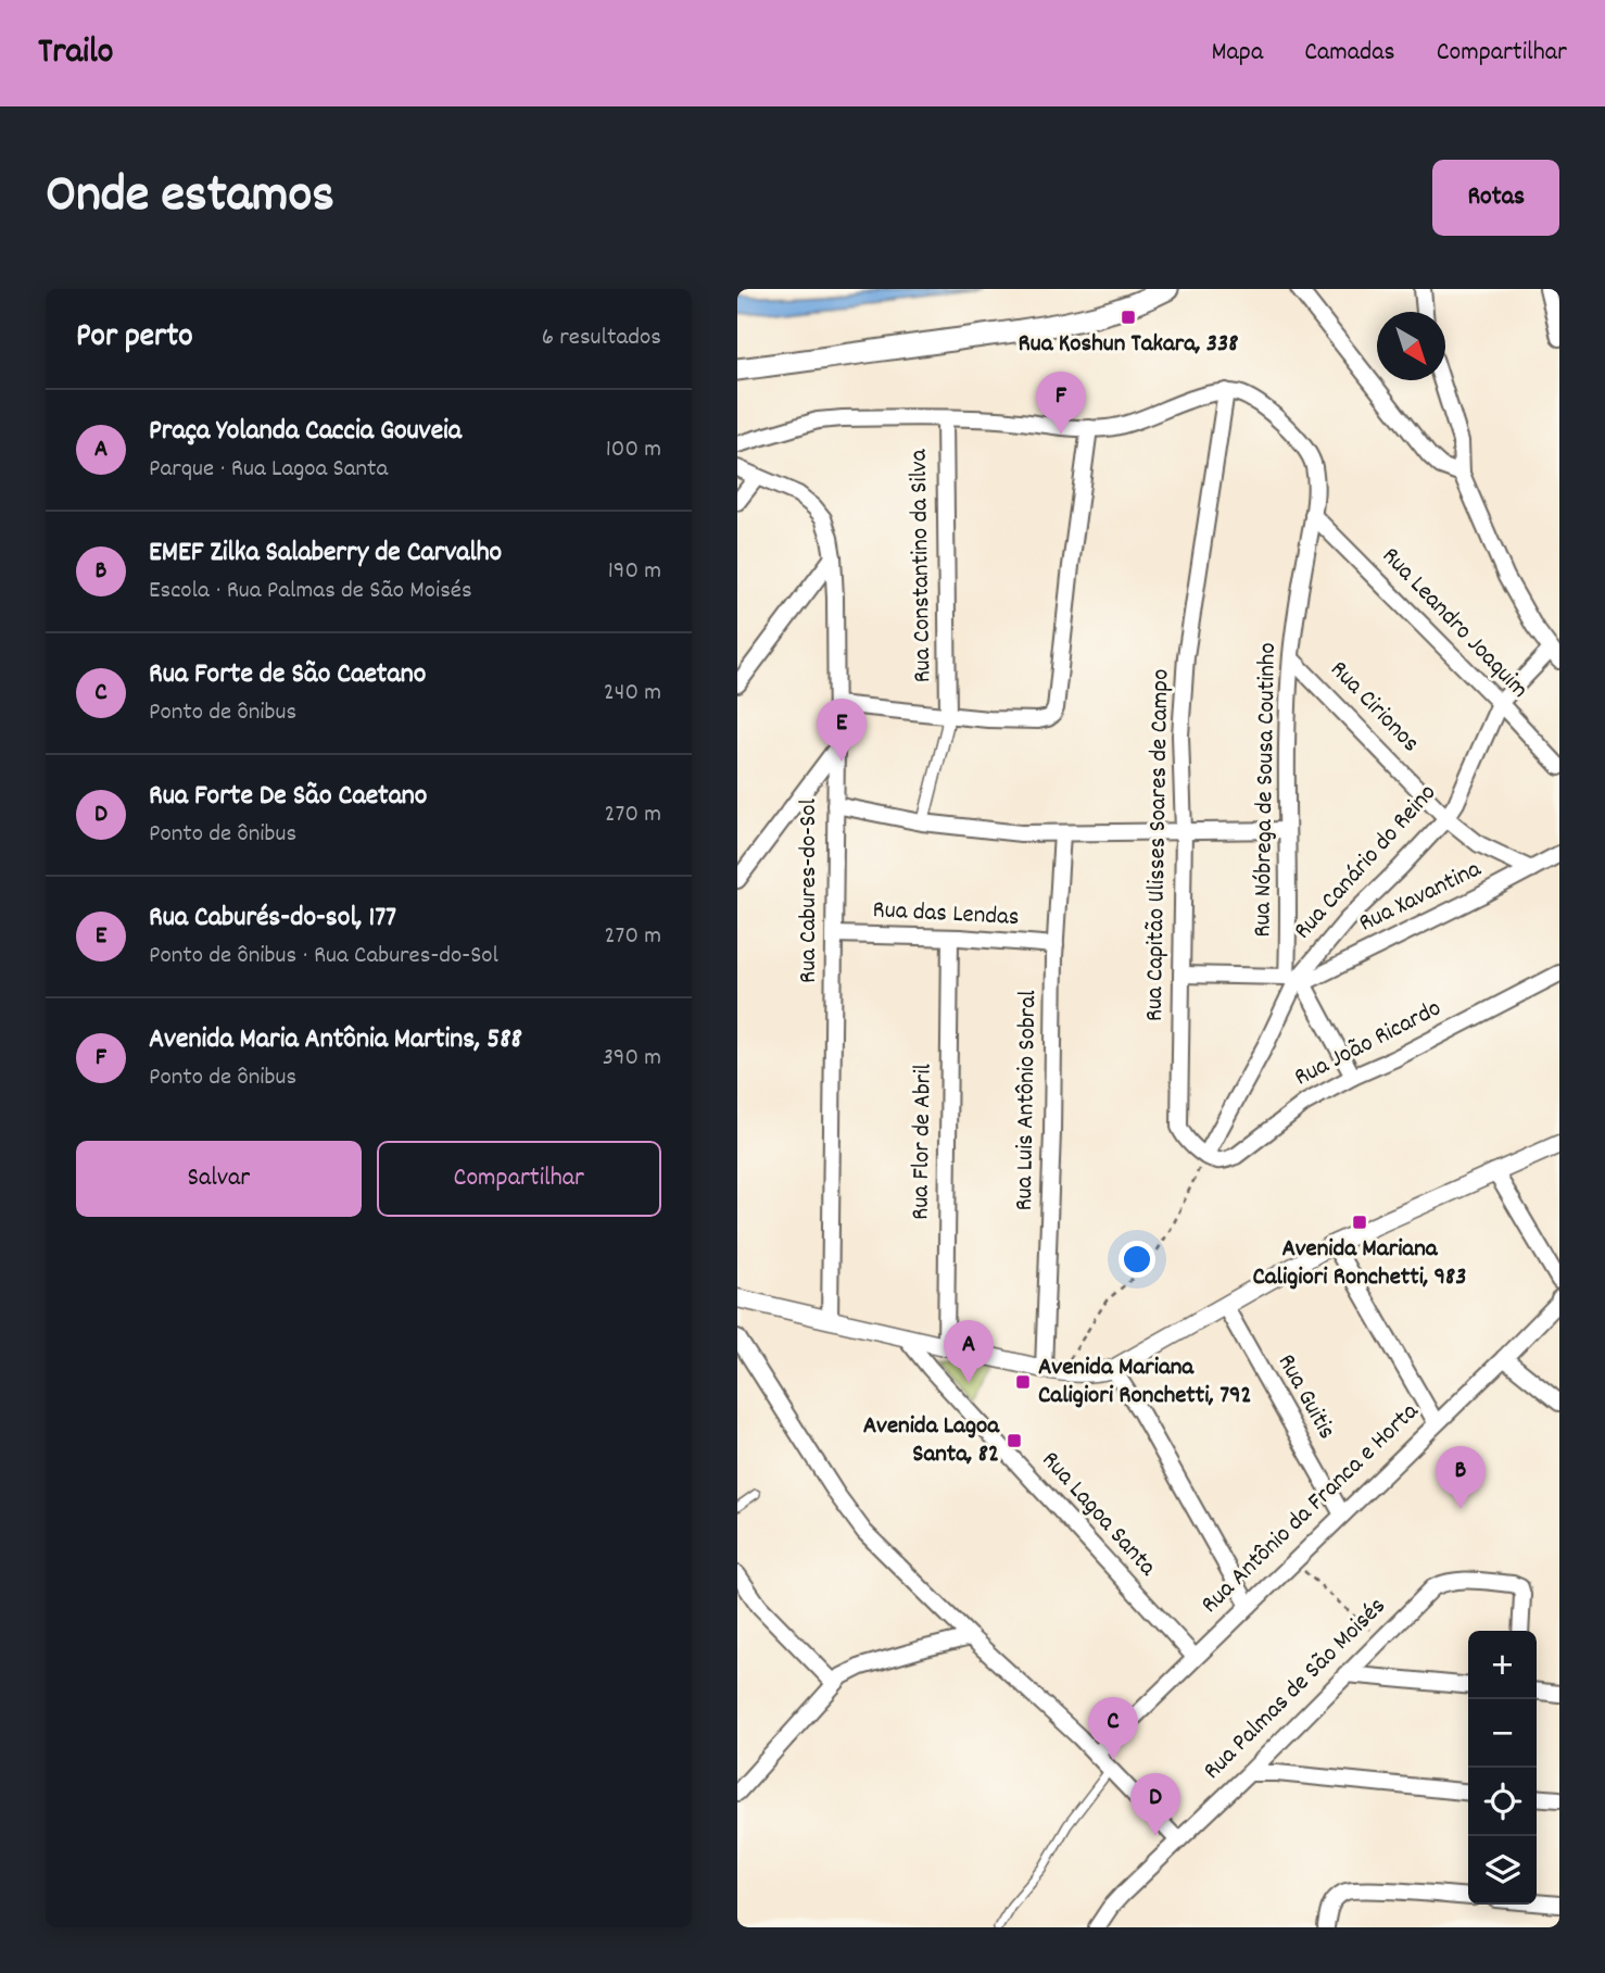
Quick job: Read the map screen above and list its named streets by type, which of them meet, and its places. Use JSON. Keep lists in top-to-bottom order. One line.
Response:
{"streets":{"street":["Rua Constantino da Silva","Rua Leandro Joaquim","Rua Cirionos","Rua Nóbrega de Sousa Coutinho","Rua Capitão Ulisses Soares de Campo","Rua Canário do Reino","Rua Cabures-do-Sol","Rua Xavantina","Rua das Lendas","Rua João Ricardo","Rua Luis Antônio Sobral","Rua Flor de Abril","Rua Guitis","Rua Antônio da Franca e Horta","Rua Lagoa Santa","Rua Palmas de São Moisés"]},"crossings":[["Rua Leandro Joaquim","Rua Nóbrega de Sousa Coutinho"],["Rua Leandro Joaquim","Rua Canário do Reino"],["Rua Cirionos","Rua Nóbrega de Sousa Coutinho"],["Rua Cirionos","Rua Canário do Reino"],["Rua Cirionos","Rua Xavantina"],["Rua Nóbrega de Sousa Coutinho","Rua Capitão Ulisses Soares de Campo"],["Rua Nóbrega de Sousa Coutinho","Rua Canário do Reino"],["Rua Nóbrega de Sousa Coutinho","Rua Xavantina"],["Rua Nóbrega de Sousa Coutinho","Rua João Ricardo"],["Rua Capitão Ulisses Soares de Campo","Rua Canário do Reino"],["Rua Capitão Ulisses Soares de Campo","Rua Xavantina"],["Rua Capitão Ulisses Soares de Campo","Rua João Ricardo"],["Rua Canário do Reino","Rua Xavantina"],["Rua Canário do Reino","Rua João Ricardo"],["Rua Cabures-do-Sol","Rua das Lendas"],["Rua das Lendas","Rua Luis Antônio Sobral"],["Rua das Lendas","Rua Flor de Abril"],["Rua Guitis","Rua Antônio da Franca e Horta"],["Rua Antônio da Franca e Horta","Rua Lagoa Santa"]],"places":{"transit":["Rua Koshun Takara, 338","Avenida Mariana Caligiori Ronchetti, 983","Avenida Mariana Caligiori Ronchetti, 792","Avenida Lagoa Santa, 82"]},"north":"bottom right","page":{"header":"Trailo","nav":["Mapa","Camadas","Compartilhar"],"title":"Onde estamos","buttons":["Rotas",["Salvar","Compartilhar"]],"heading":["Por perto","6 resultados"],"pins":["F","E","A","B","C","D"],"list":[{"mark":"A","name":"Praça Yolanda Caccia Gouveia","note":"Parque · Rua Lagoa Santa","value":"100 m"},{"mark":"B","name":"EMEF Zilka Salaberry de Carvalho","note":"Escola · Rua Palmas de São Moisés","value":"190 m"},{"mark":"C","name":"Rua Forte de São Caetano","note":"Ponto de ônibus","value":"240 m"},{"mark":"D","name":"Rua Forte De São Caetano","note":"Ponto de ônibus","value":"270 m"},{"mark":"E","name":"Rua Caburés-do-sol, 177","note":"Ponto de ônibus · Rua Cabures-do-Sol","value":"270 m"},{"mark":"F","name":"Avenida Maria Antônia Martins, 588","note":"Ponto de ônibus","value":"390 m"}],"map_buttons":["+","−"]}}
